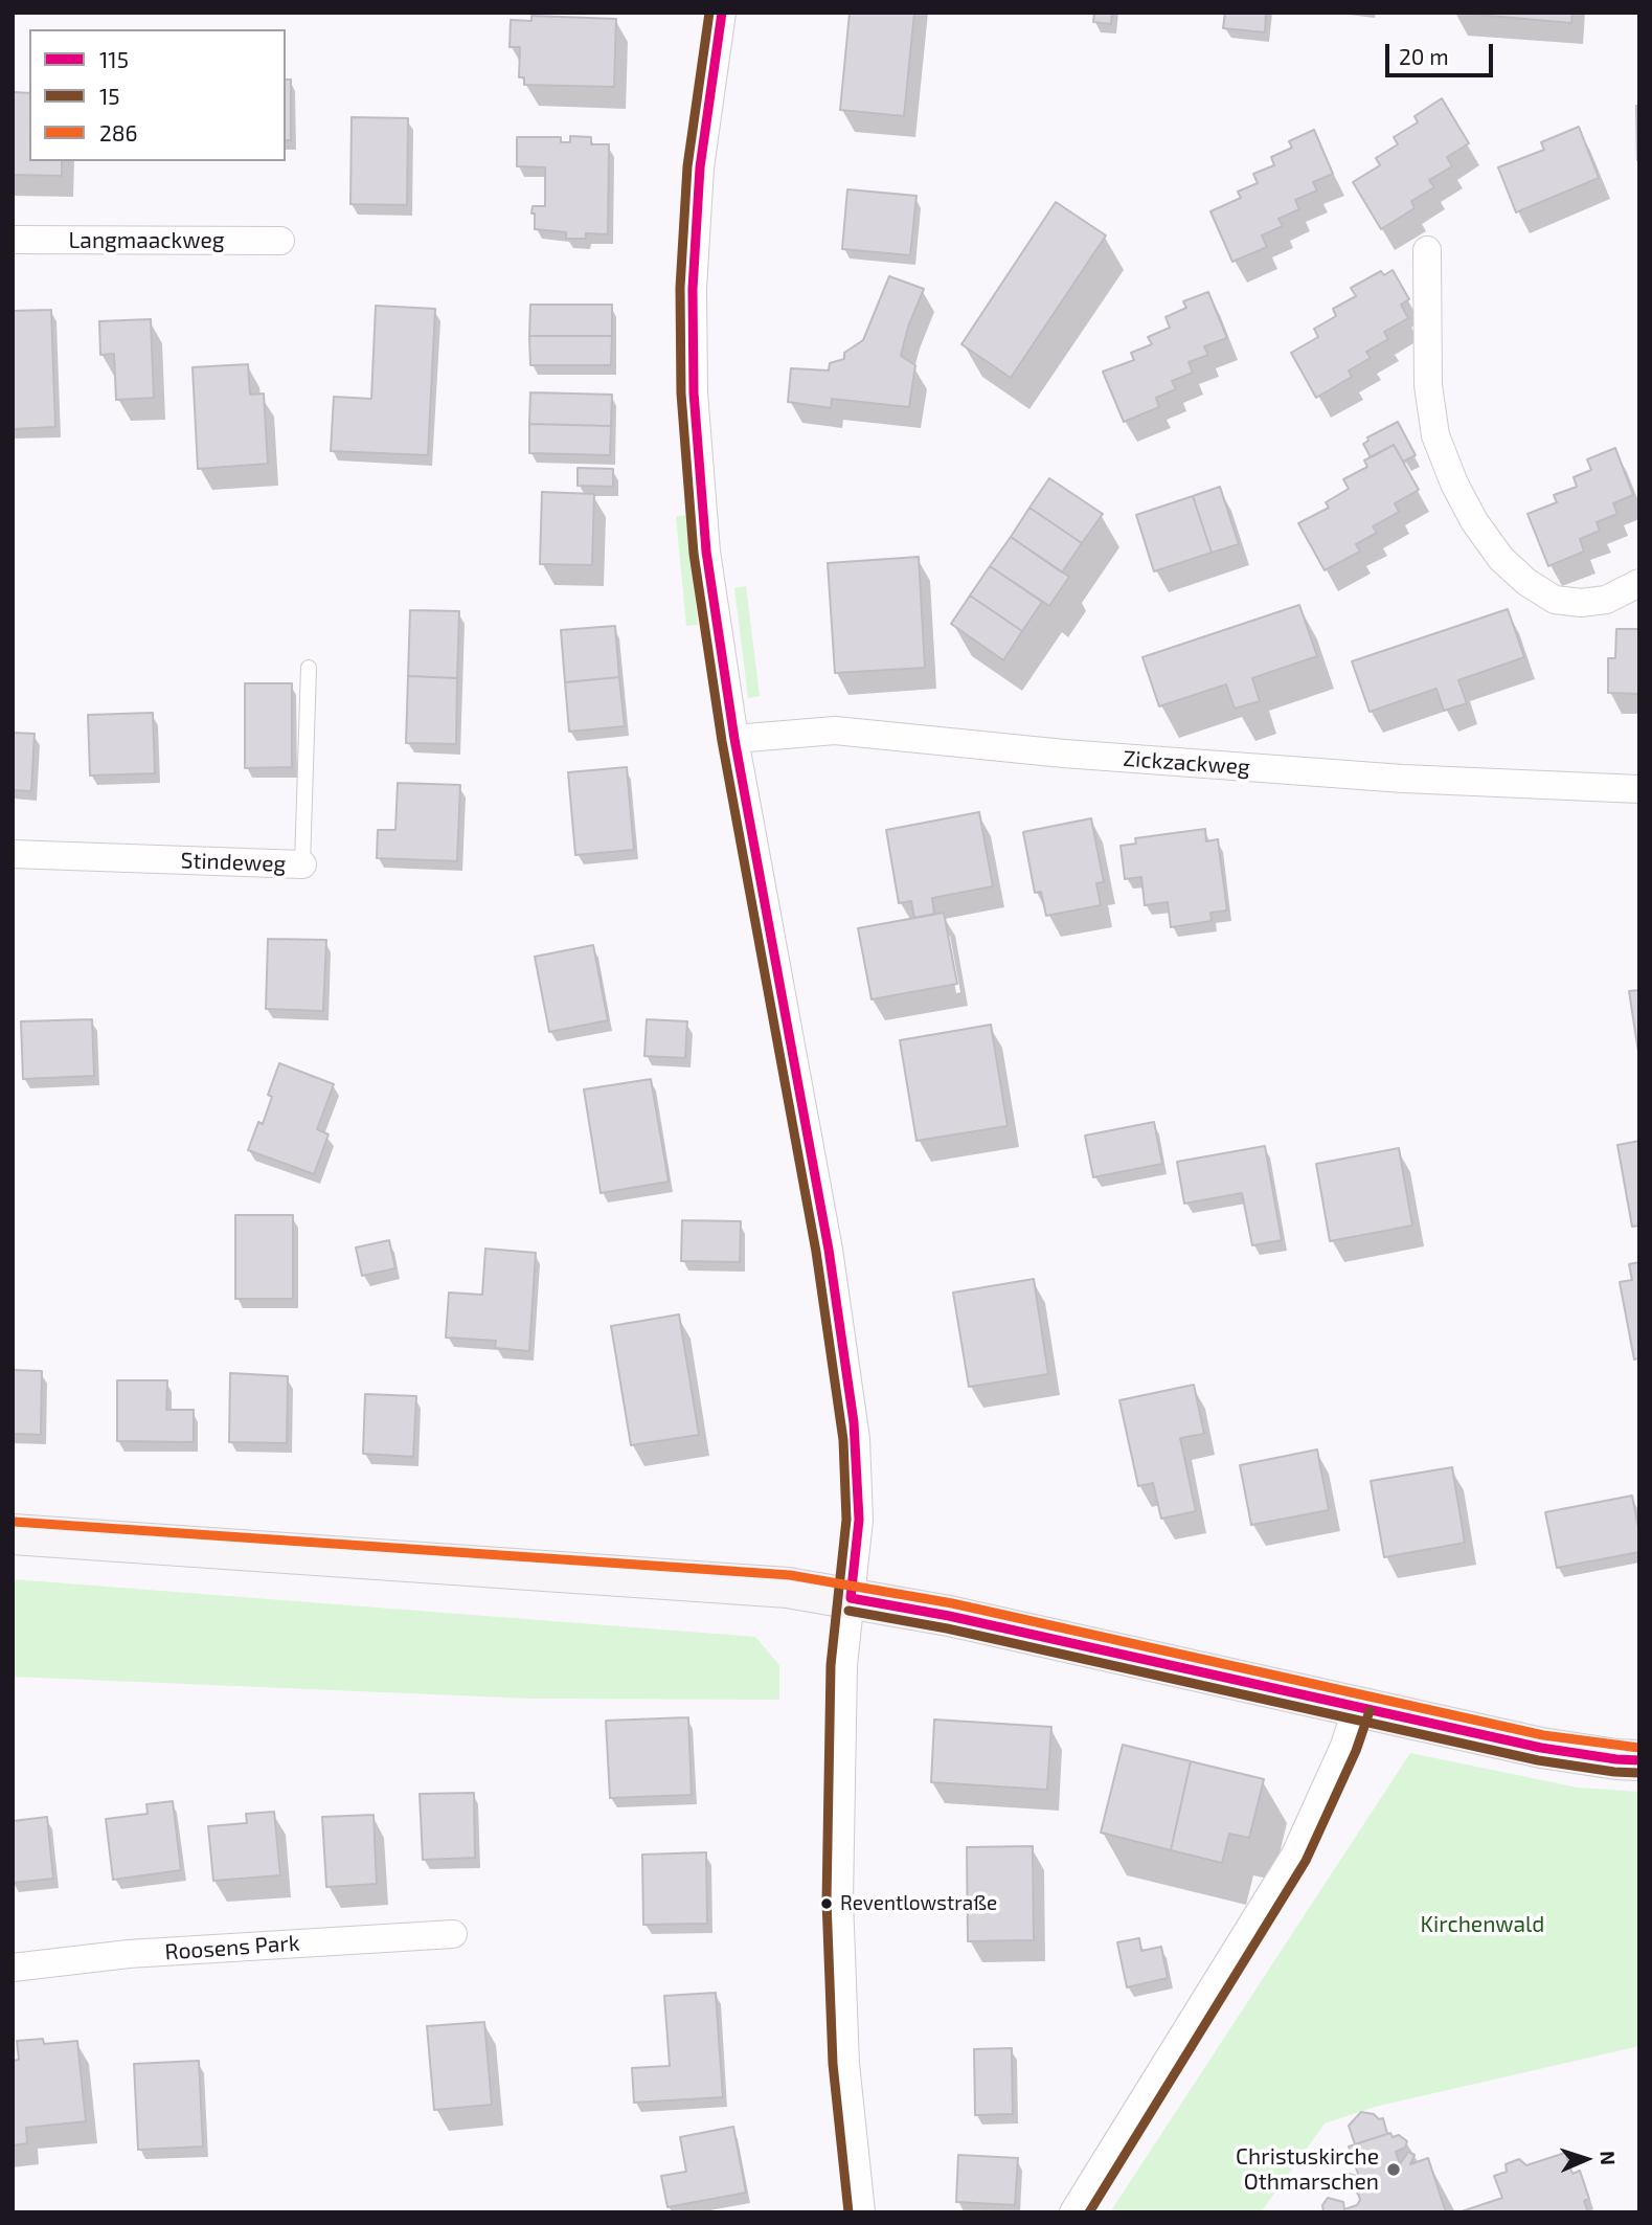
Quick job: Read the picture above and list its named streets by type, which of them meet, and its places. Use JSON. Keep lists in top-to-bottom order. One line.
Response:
{"streets":{"street":["Langmaackweg","Zickzackweg","Stindeweg","Roosens Park"]},"parks":["Kirchenwald"],"places":["Reventlowstraße","Christuskirche Othmarschen"],"lines":["transit line 115","transit line 15","transit line 286"],"legend":["115","15","286"],"scale_bar":"20 m","north":"right"}
